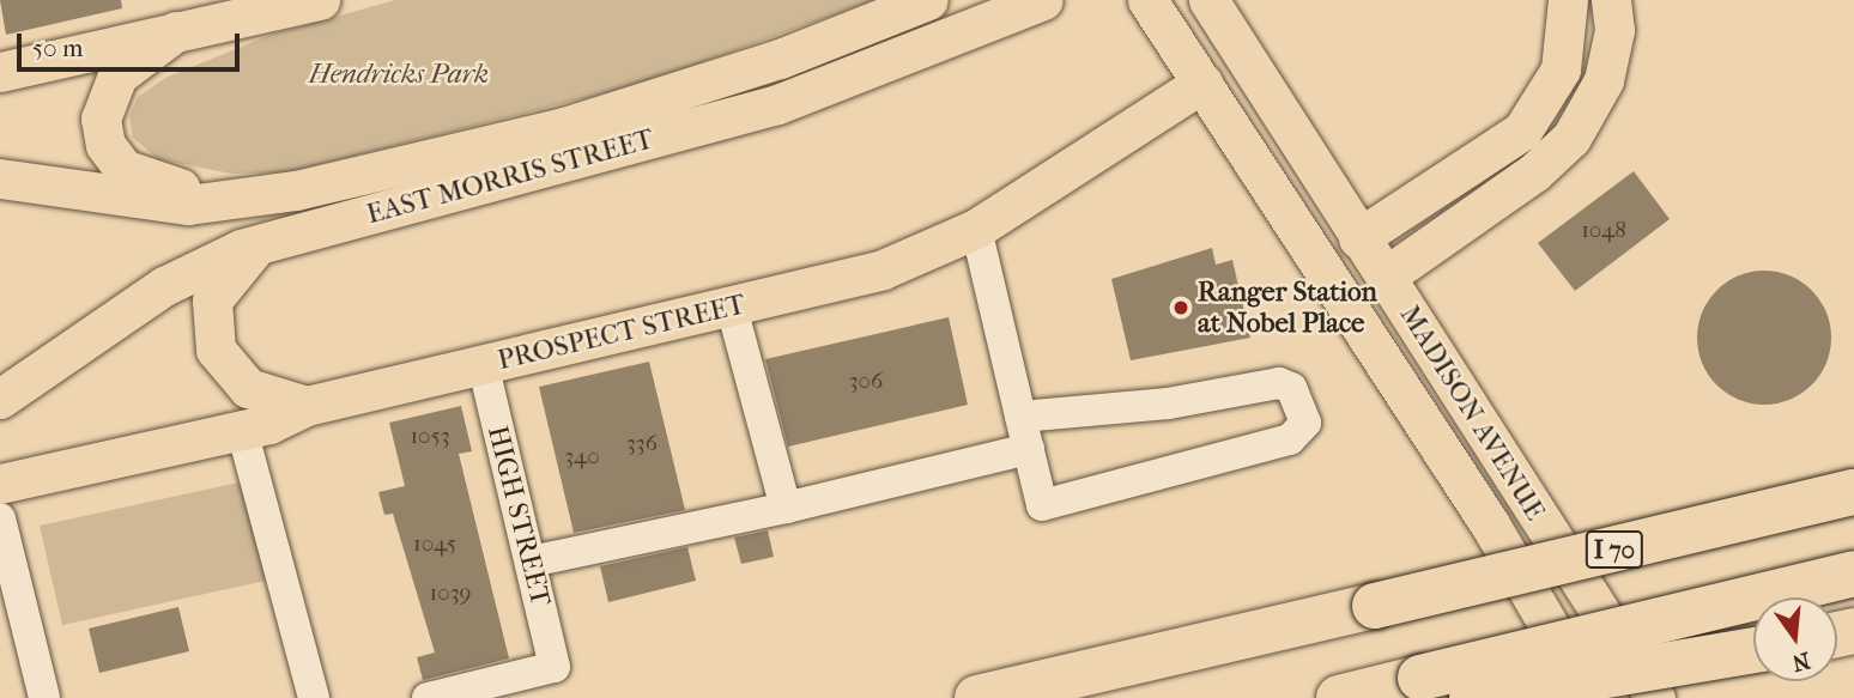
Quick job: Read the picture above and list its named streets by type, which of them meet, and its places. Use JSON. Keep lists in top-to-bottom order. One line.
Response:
{"streets":{"highway":["I 70"],"main road":["EAST MORRIS STREET","PROSPECT STREET","MADISON AVENUE"],"street":["HIGH STREET"]},"crossings":[["PROSPECT STREET","MADISON AVENUE"],["PROSPECT STREET","HIGH STREET"]],"parks":["Hendricks Park"],"places":["Ranger Station at Nobel Place"],"house_numbers":["1048","306","1053","336","340","1045","1039"],"scale_bar":"50 m","north":"bottom"}
